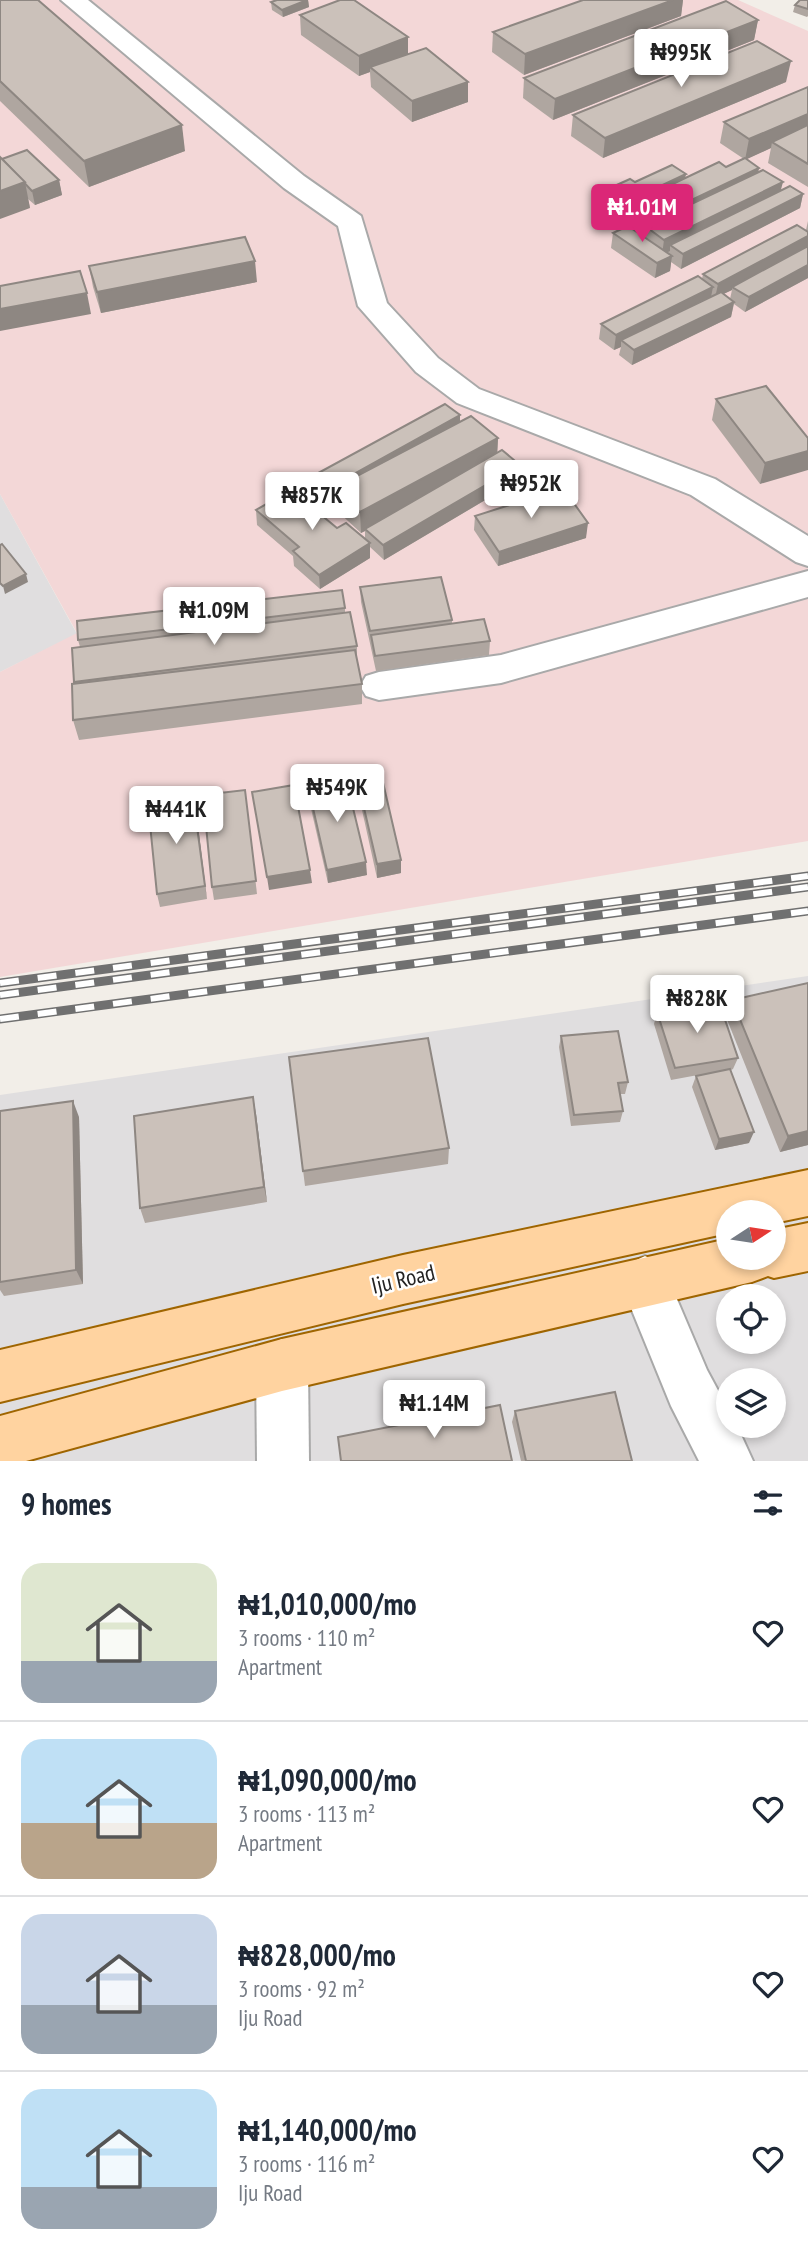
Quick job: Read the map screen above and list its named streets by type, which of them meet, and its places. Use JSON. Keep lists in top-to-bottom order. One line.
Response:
{"streets":{"main road":["Iju Road"]},"north":"right","page":{"price":["₦995K","₦1.01M","₦952K","₦857K","₦1.09M","₦549K","₦441K","₦828K","₦1.14M"],"heading":"9 homes","list":[{"name":"₦1,010,000/mo","note":"3 rooms · 110 m² · Apartment"},{"name":"₦1,090,000/mo","note":"3 rooms · 113 m² · Apartment"},{"name":"₦828,000/mo","note":"3 rooms · 92 m² · Iju Road"},{"name":"₦1,140,000/mo","note":"3 rooms · 116 m² · Iju Road"}]}}
